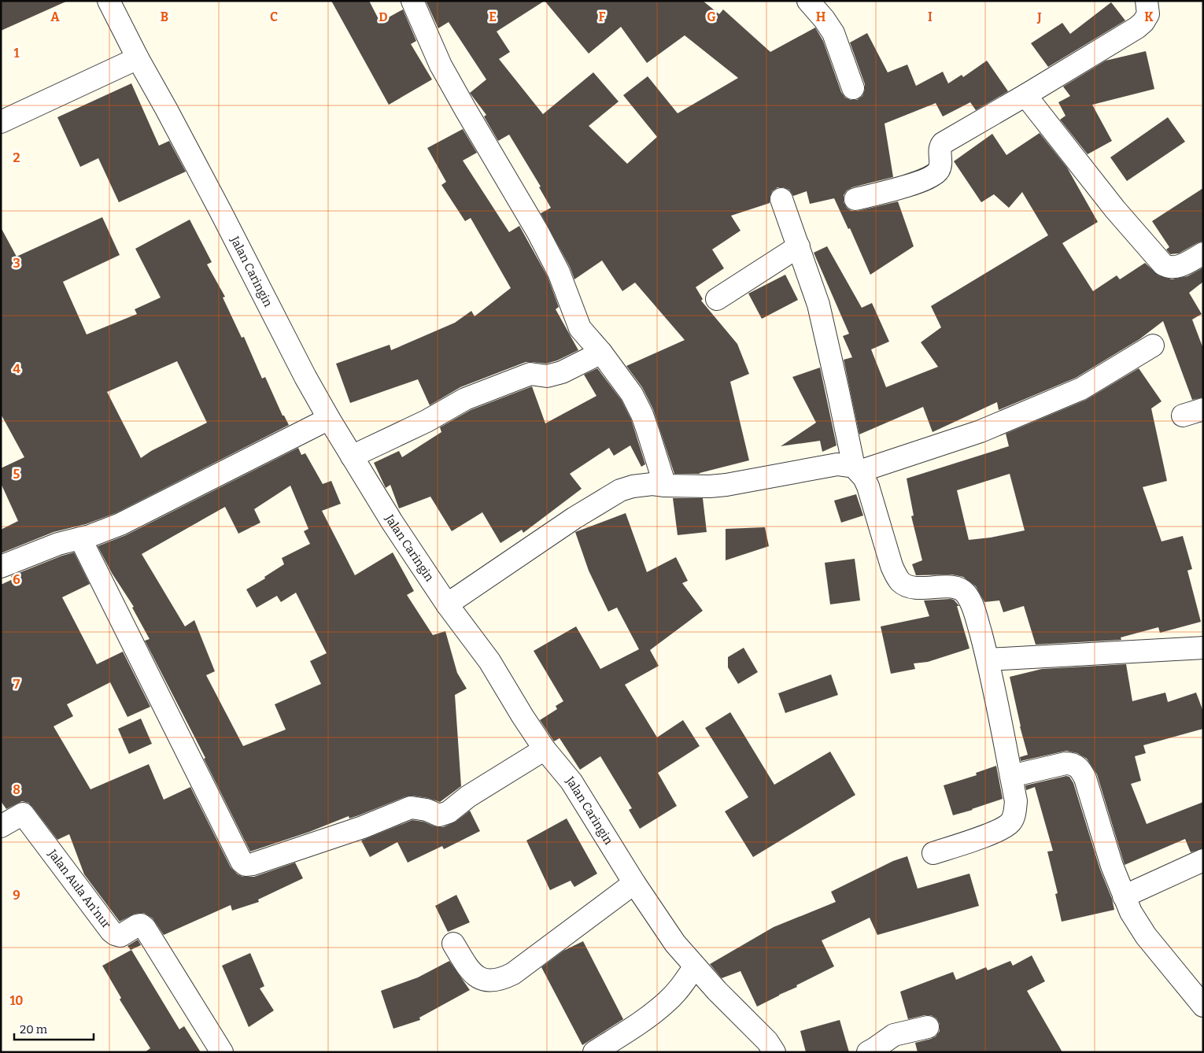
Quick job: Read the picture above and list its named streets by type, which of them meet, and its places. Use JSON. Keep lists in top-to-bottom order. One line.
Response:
{"streets":{"street":["Jalan Caringin","Jalan Aula An'nur"]},"scale_bar":"20 m","grid":{"columns":["A","B","C","D","E","F","G","H","I","J","K"],"rows":["1","2","3","4","5","6","7","8","9","10"]}}
